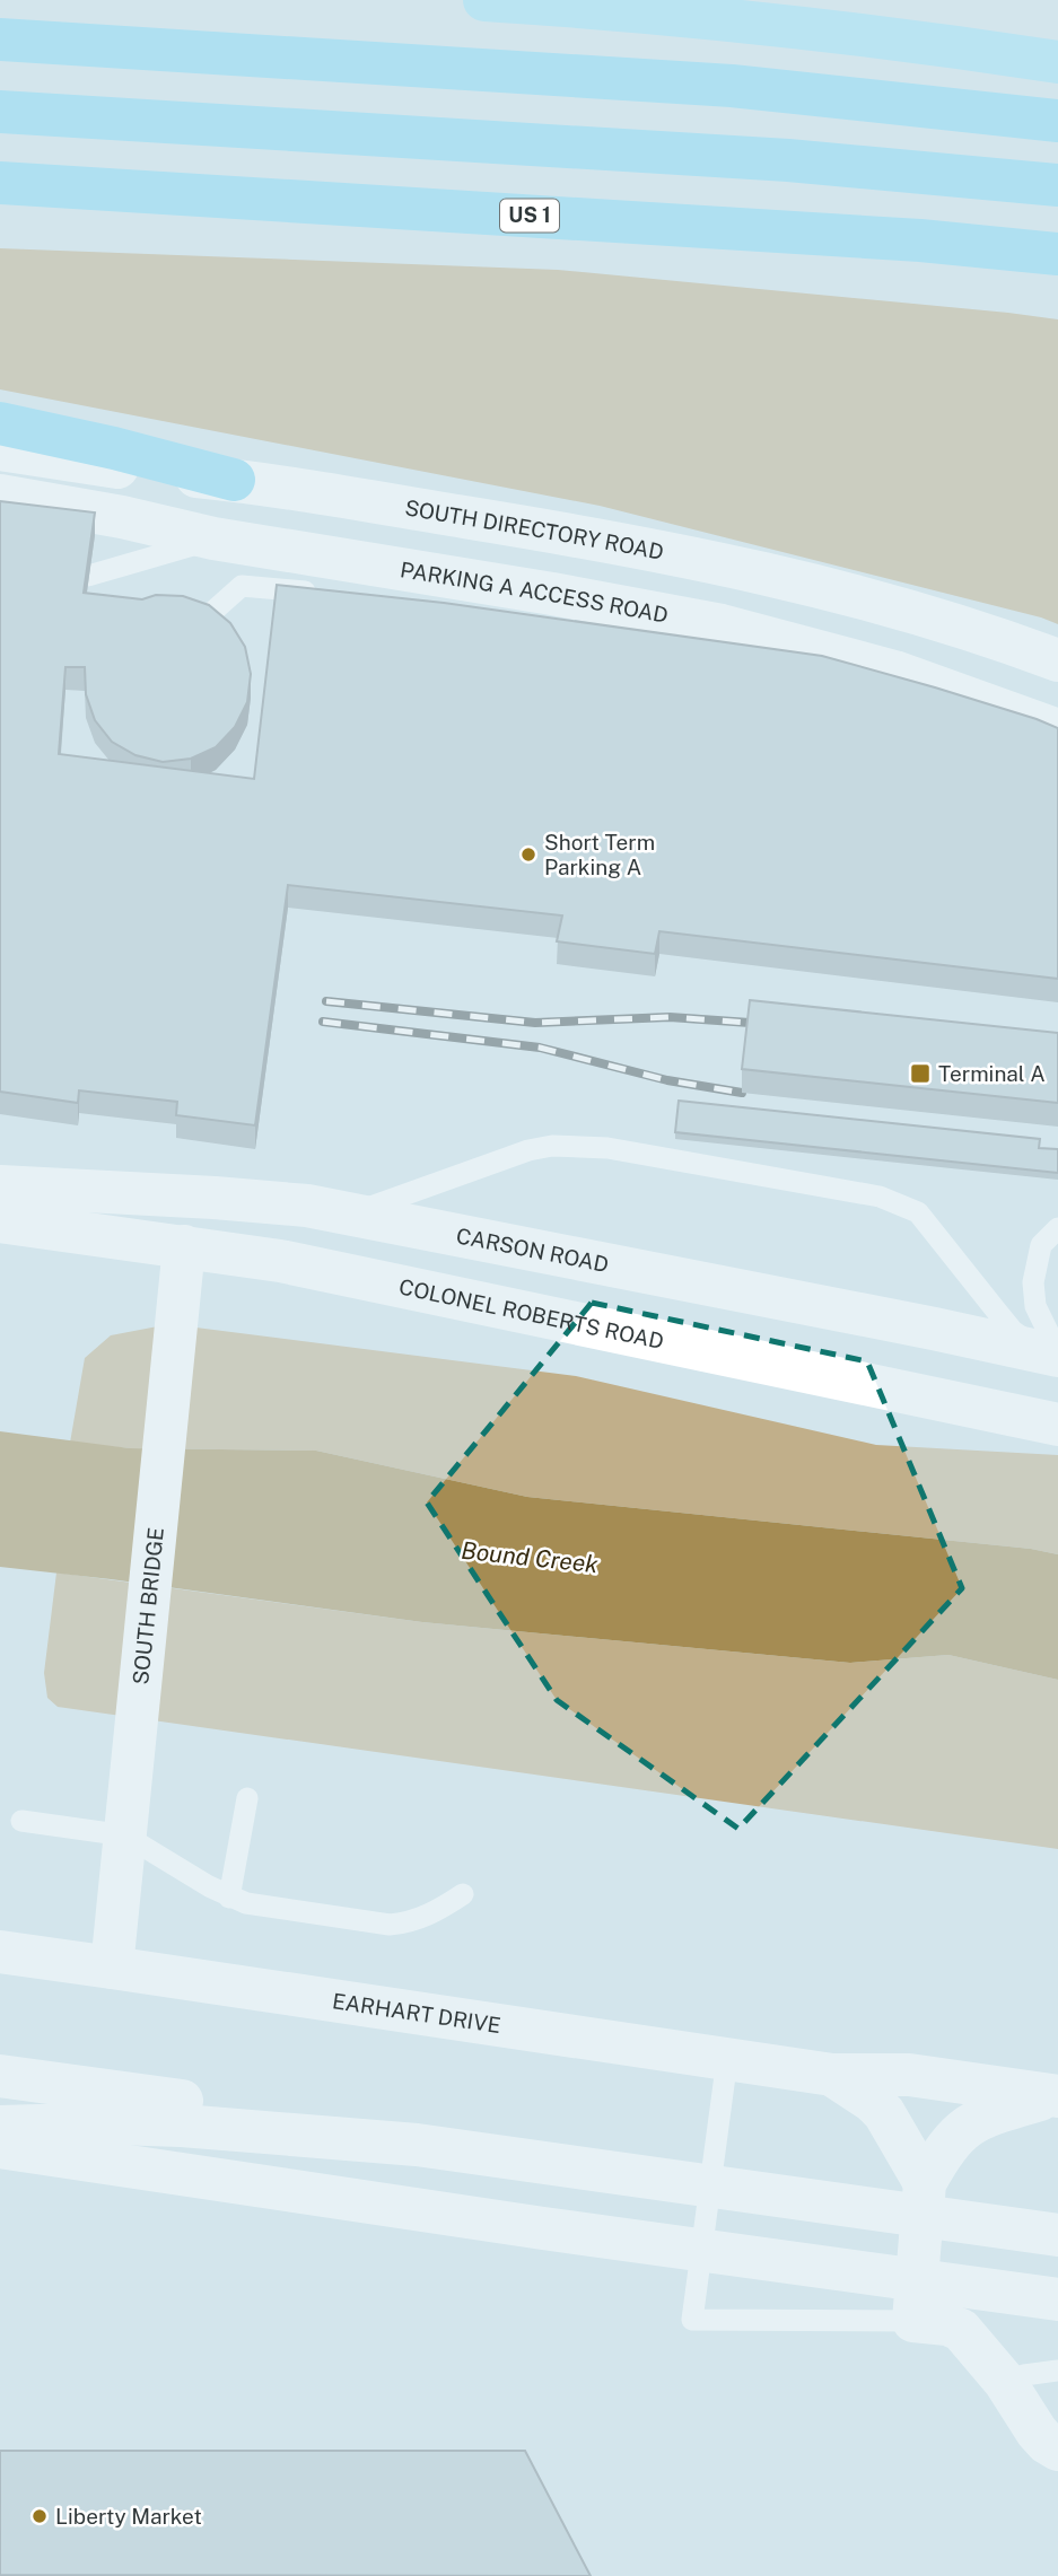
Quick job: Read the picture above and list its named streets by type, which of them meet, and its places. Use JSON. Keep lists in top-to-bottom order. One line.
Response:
{"streets":{"highway":["US 1"],"street":["SOUTH DIRECTORY ROAD","PARKING A ACCESS ROAD","CARSON ROAD","COLONEL ROBERTS ROAD","SOUTH BRIDGE","EARHART DRIVE"]},"crossings":[["COLONEL ROBERTS ROAD","SOUTH BRIDGE"],["SOUTH BRIDGE","EARHART DRIVE"]],"water":["Bound Creek"],"places":{"other":["Short Term Parking A","Liberty Market"],"transit":["Terminal A"]}}
